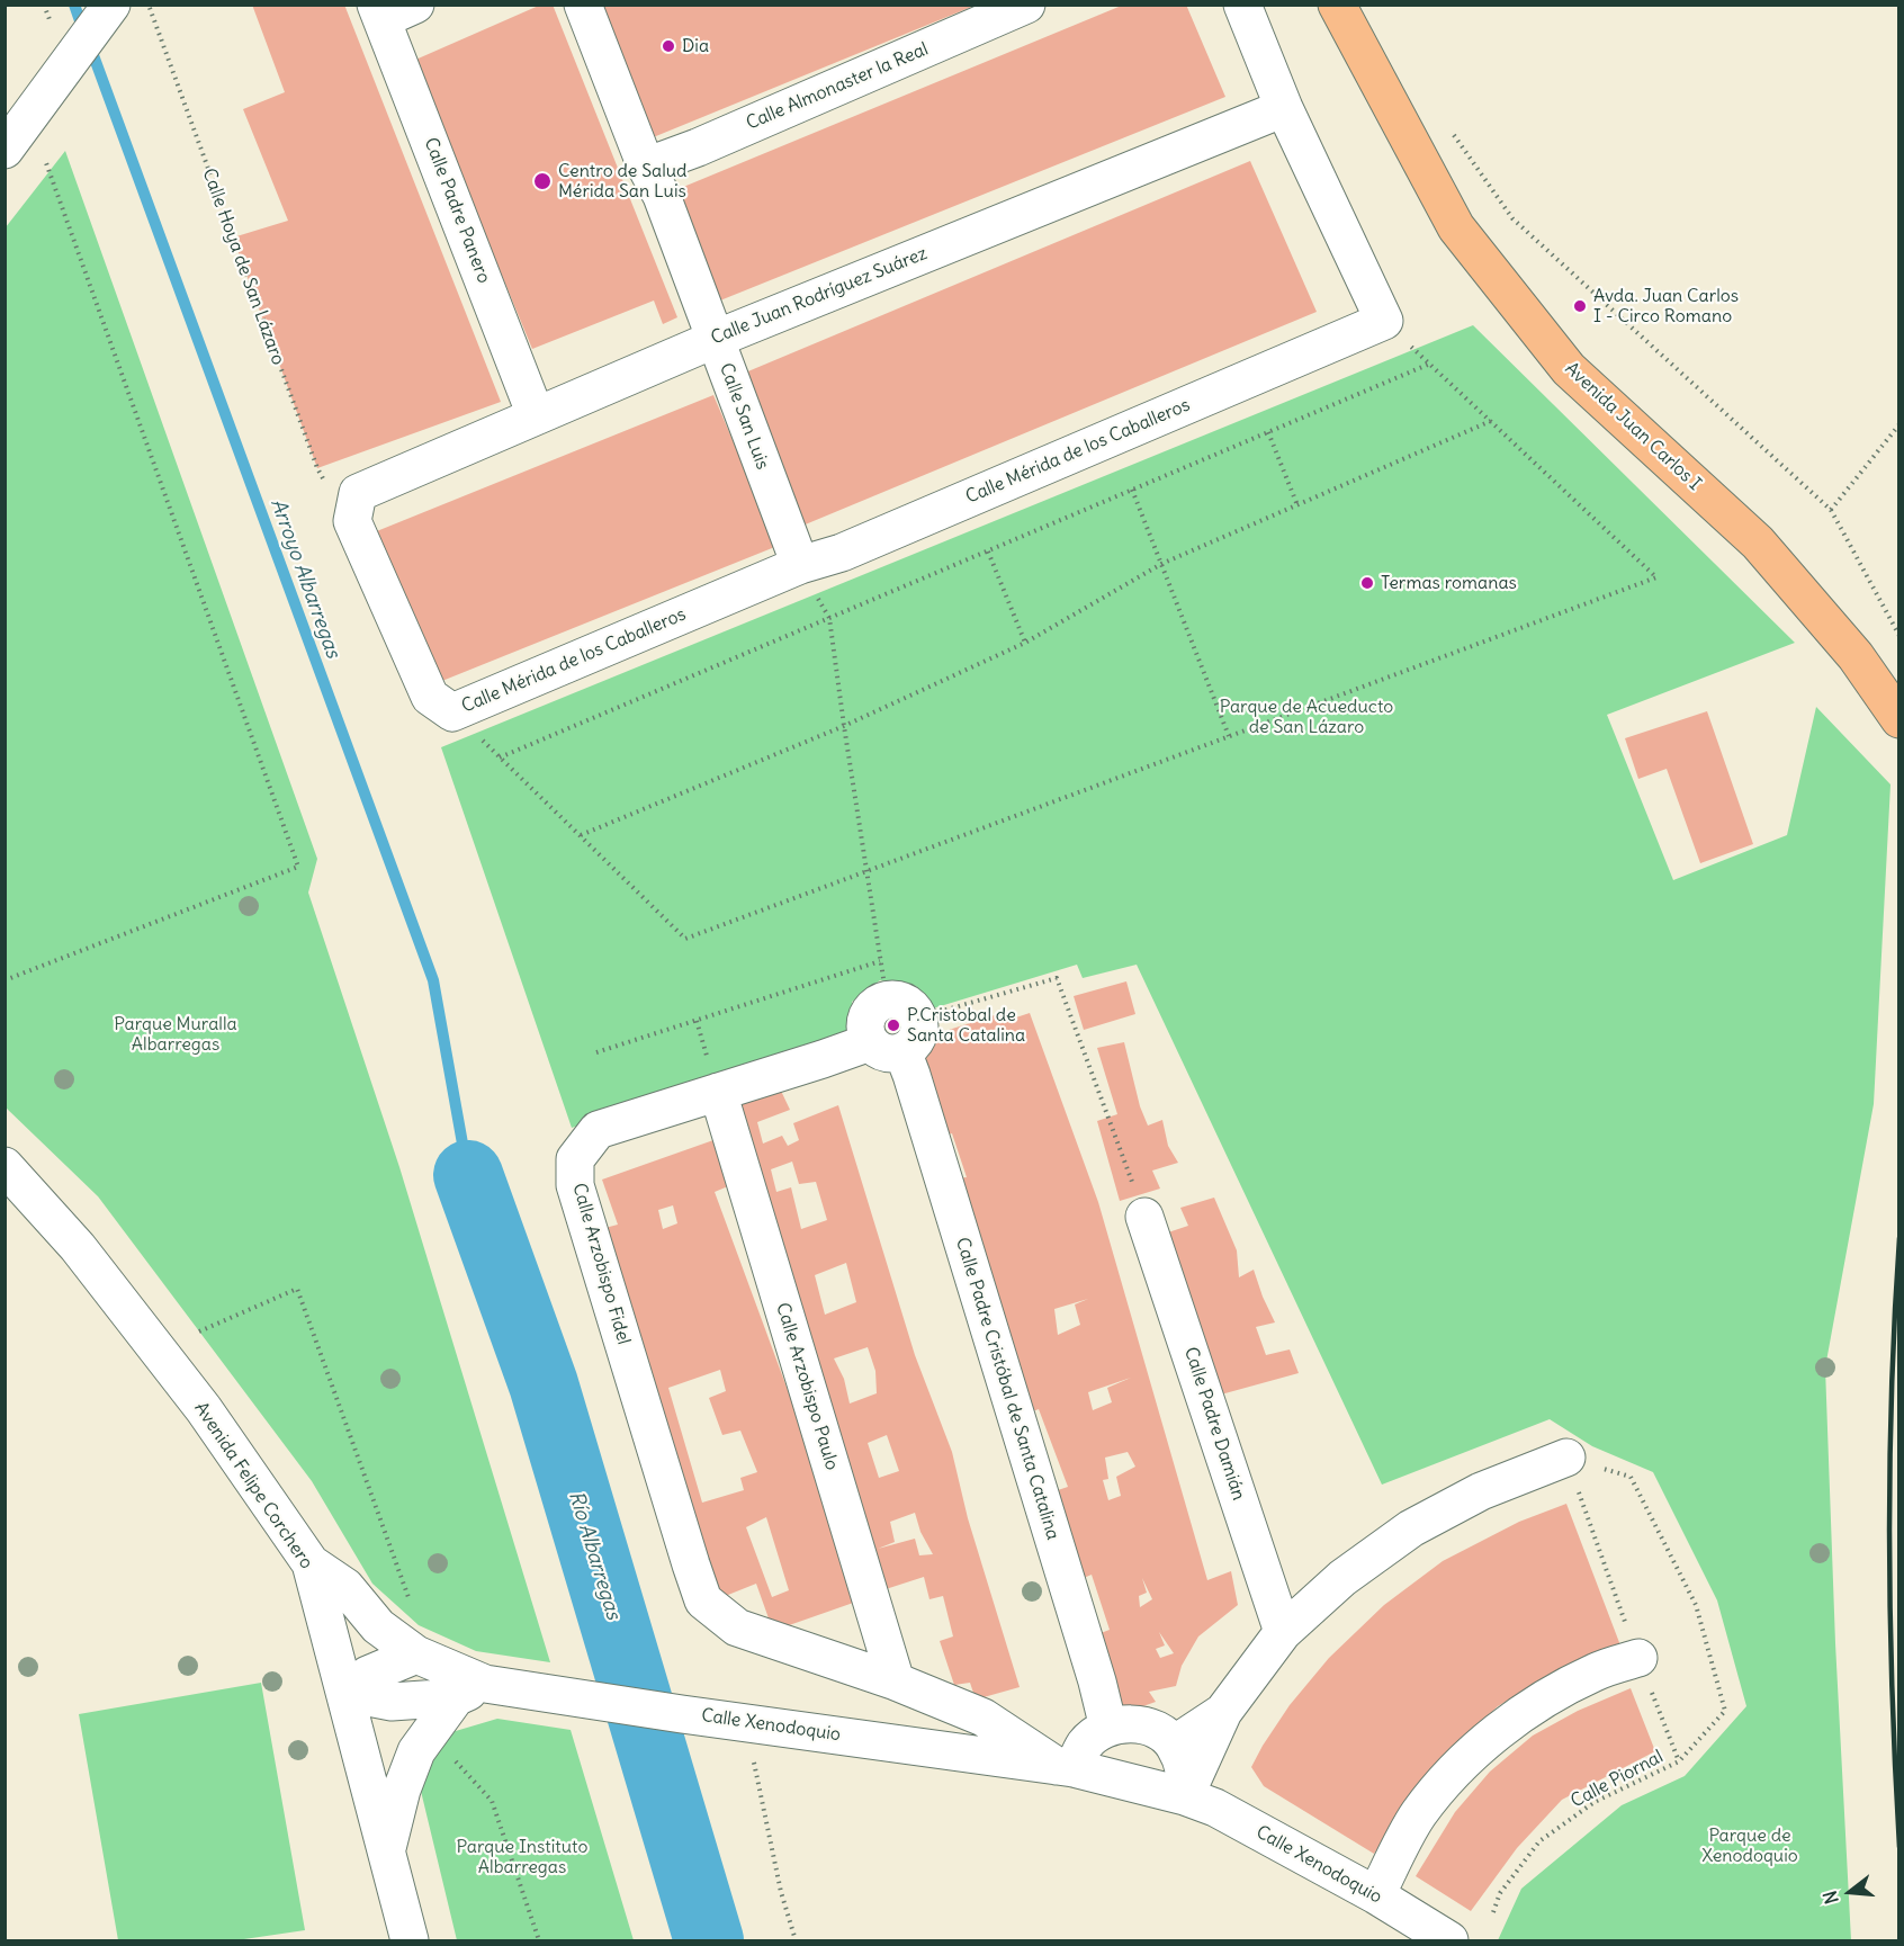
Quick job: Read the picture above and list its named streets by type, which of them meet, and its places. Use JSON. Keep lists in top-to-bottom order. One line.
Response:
{"streets":{"main road":["Avenida Juan Carlos I"],"street":["Calle Almonaster la Real","Calle Padre Panero","Calle Juan Rodríguez Suárez","Calle San Luis","Calle Mérida de los Caballeros","Calle Arzobispo Fidel","Calle Arzobispo Paulo","Calle Padre Cristóbal de Santa Catalina","Calle Padre Damián","Avenida Felipe Corchero","Calle Xenodoquio"],"path":["Calle Hoya de San Lázaro","Calle Piornal"]},"crossings":[["Calle Almonaster la Real","Calle San Luis"],["Calle Padre Panero","Calle Juan Rodríguez Suárez"],["Calle Hoya de San Lázaro","Calle Juan Rodríguez Suárez"],["Calle Juan Rodríguez Suárez","Calle San Luis"],["Calle San Luis","Calle Mérida de los Caballeros"],["Calle Arzobispo Fidel","Calle Arzobispo Paulo"],["Calle Arzobispo Fidel","Calle Padre Cristóbal de Santa Catalina"],["Calle Arzobispo Fidel","Calle Xenodoquio"],["Calle Arzobispo Paulo","Calle Xenodoquio"]],"water":["Arroyo Albarregas","Río Albarregas"],"parks":["Parque de Acueducto de San Lázaro","Parque Muralla Albarregas","Parque de Xenodoquio","Parque Instituto Albarregas"],"places":["Dia","Centro de Salud Mérida San Luis","Avda. Juan Carlos I - Circo Romano","Termas romanas","P.Cristobal de Santa Catalina"],"north":"left"}
